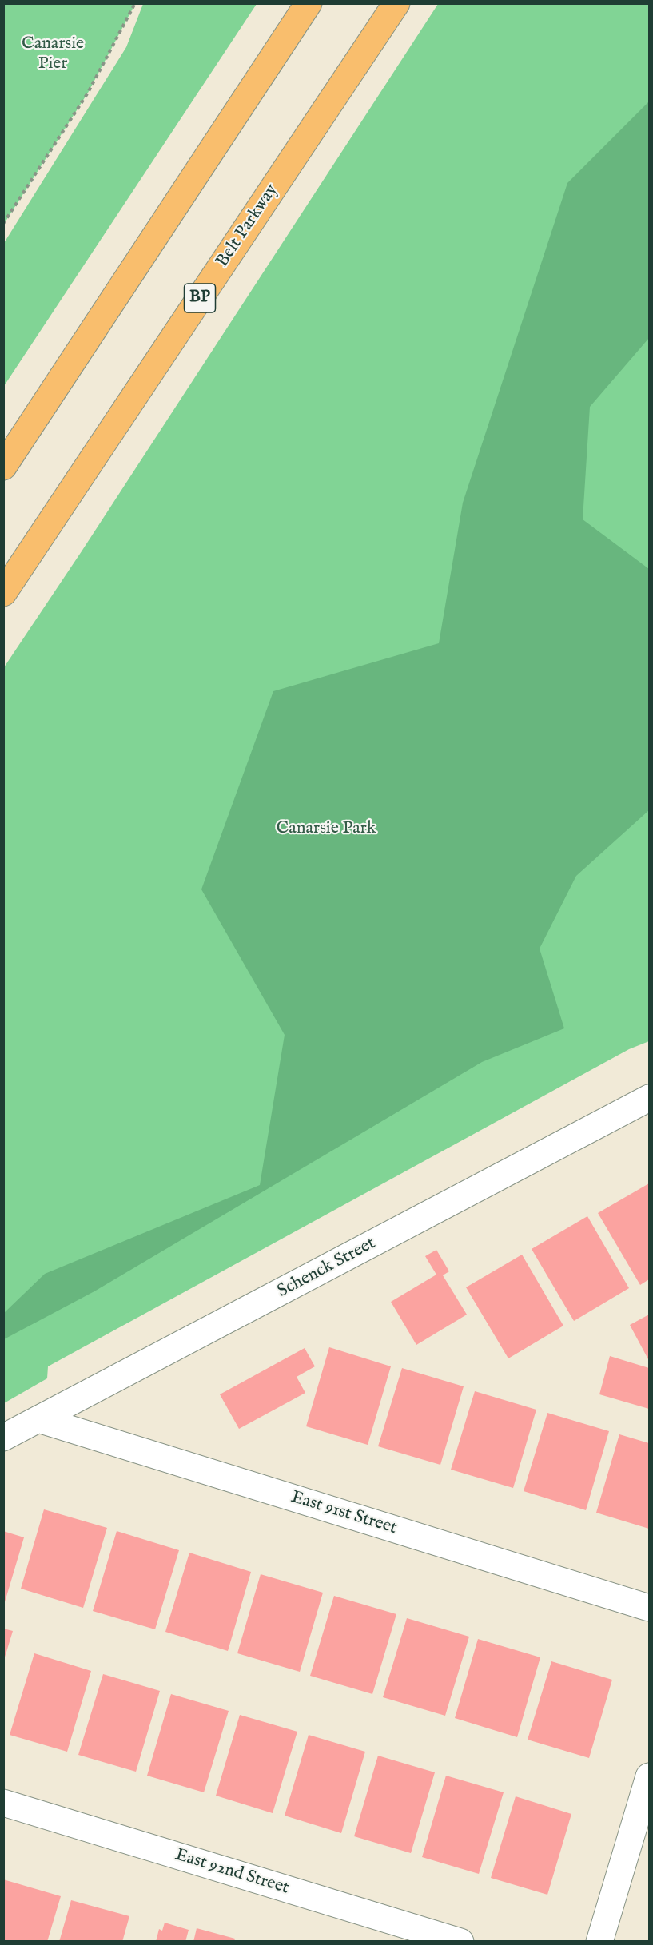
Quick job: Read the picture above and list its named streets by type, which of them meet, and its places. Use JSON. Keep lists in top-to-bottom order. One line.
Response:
{"streets":{"highway":["Belt Parkway","BP"],"street":["Schenck Street","East 91st Street","East 92nd Street"]},"crossings":[["Schenck Street","East 91st Street"]],"parks":["Canarsie Pier","Canarsie Park"]}
